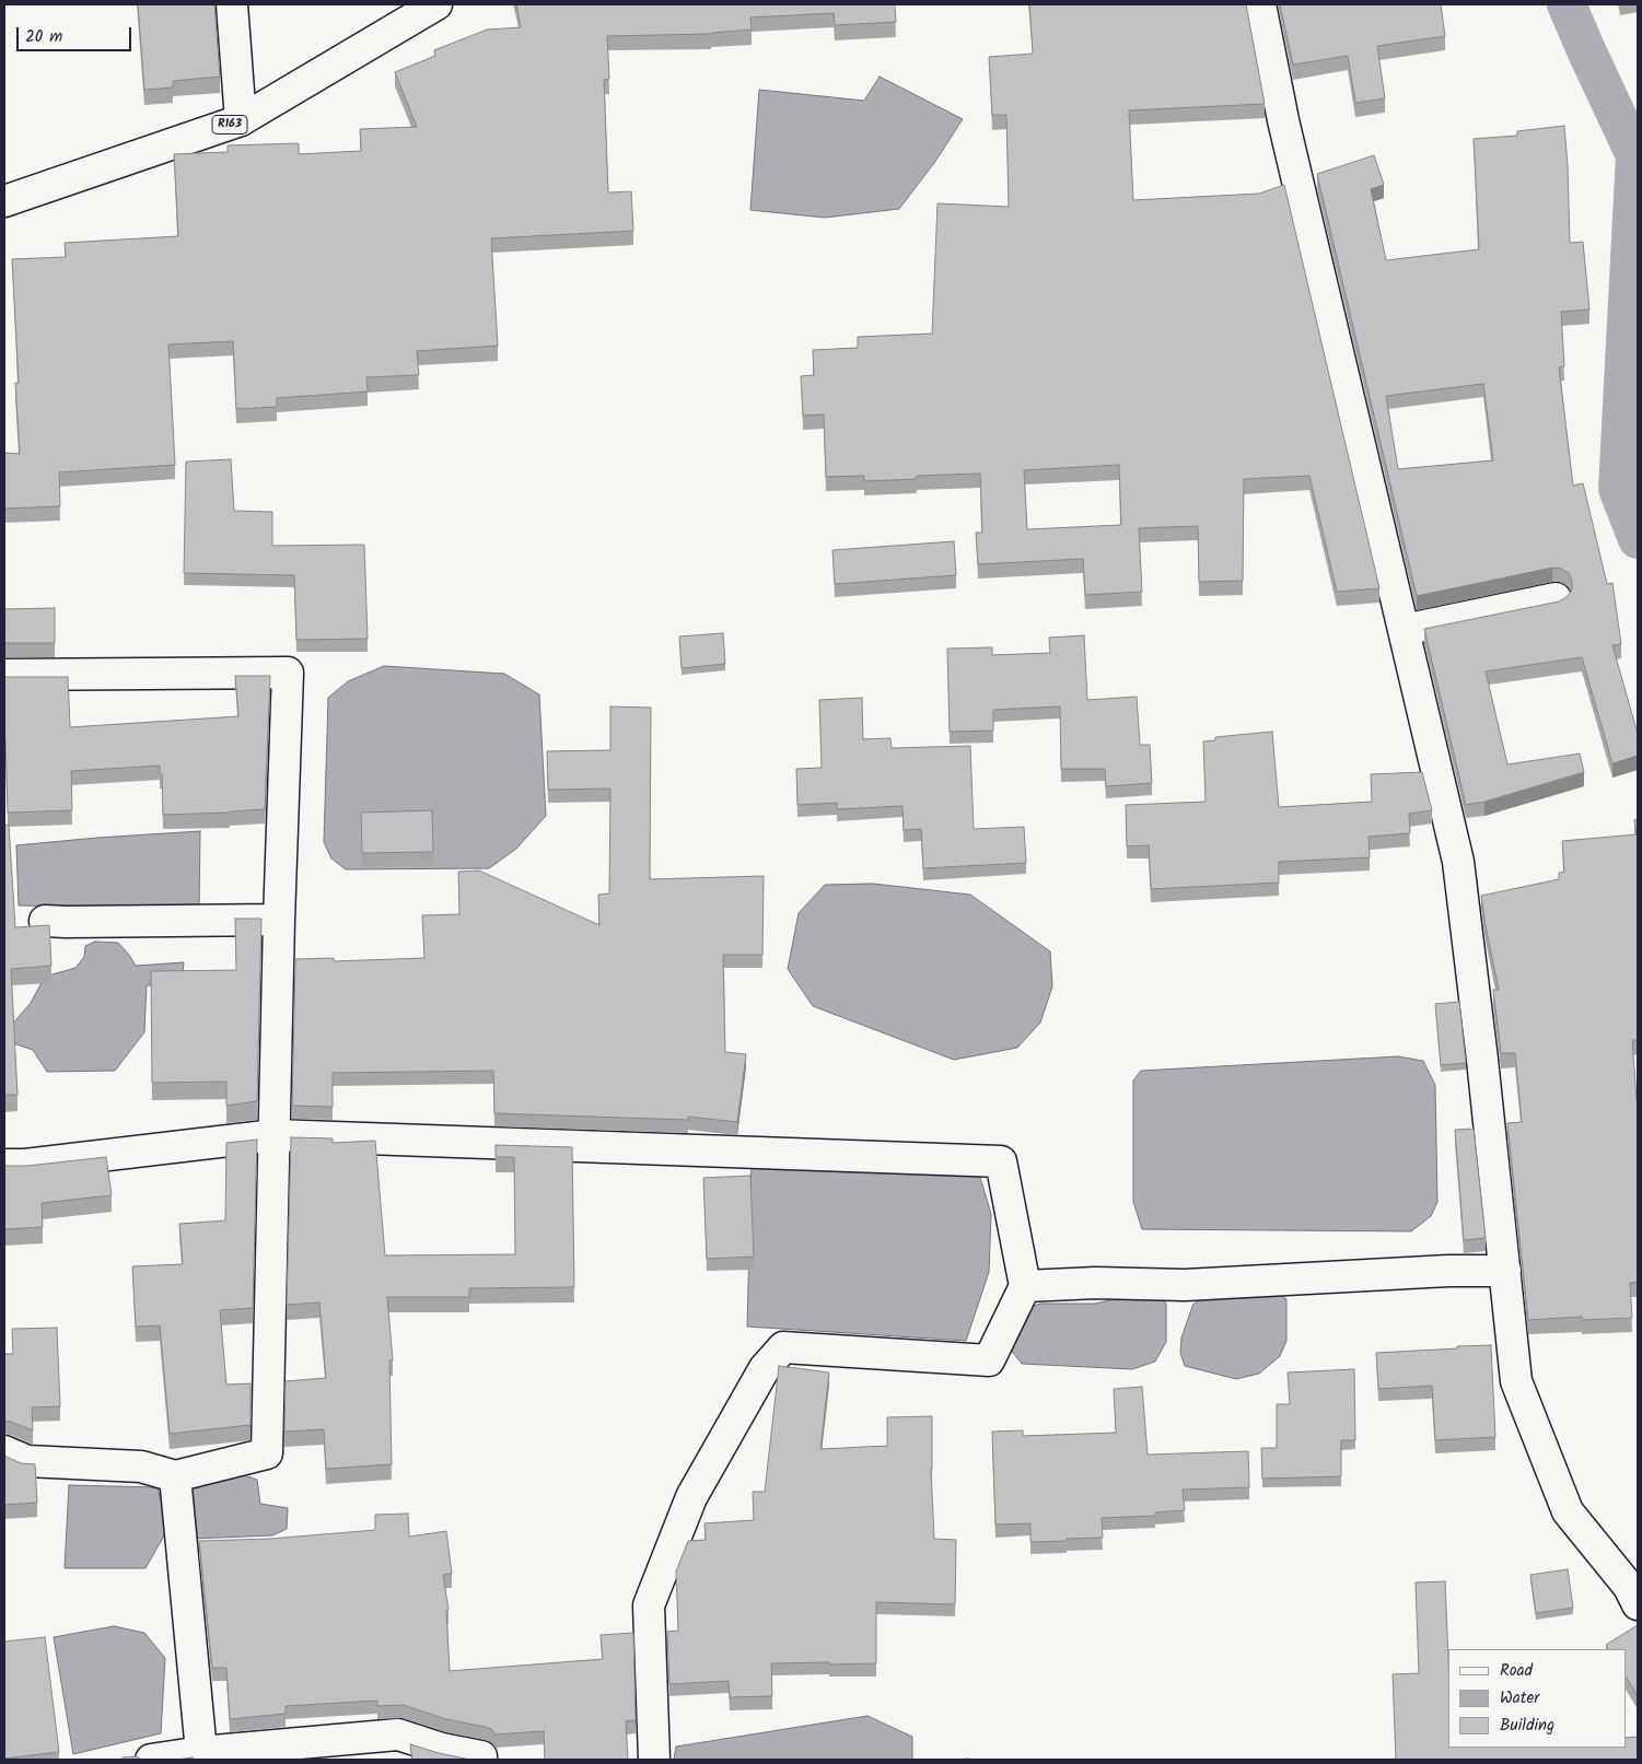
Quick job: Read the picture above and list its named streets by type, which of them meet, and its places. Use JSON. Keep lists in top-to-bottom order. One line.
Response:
{"streets":{"street":["R163"]},"legend":["Road","Water","Building"],"scale_bar":"20 m"}
